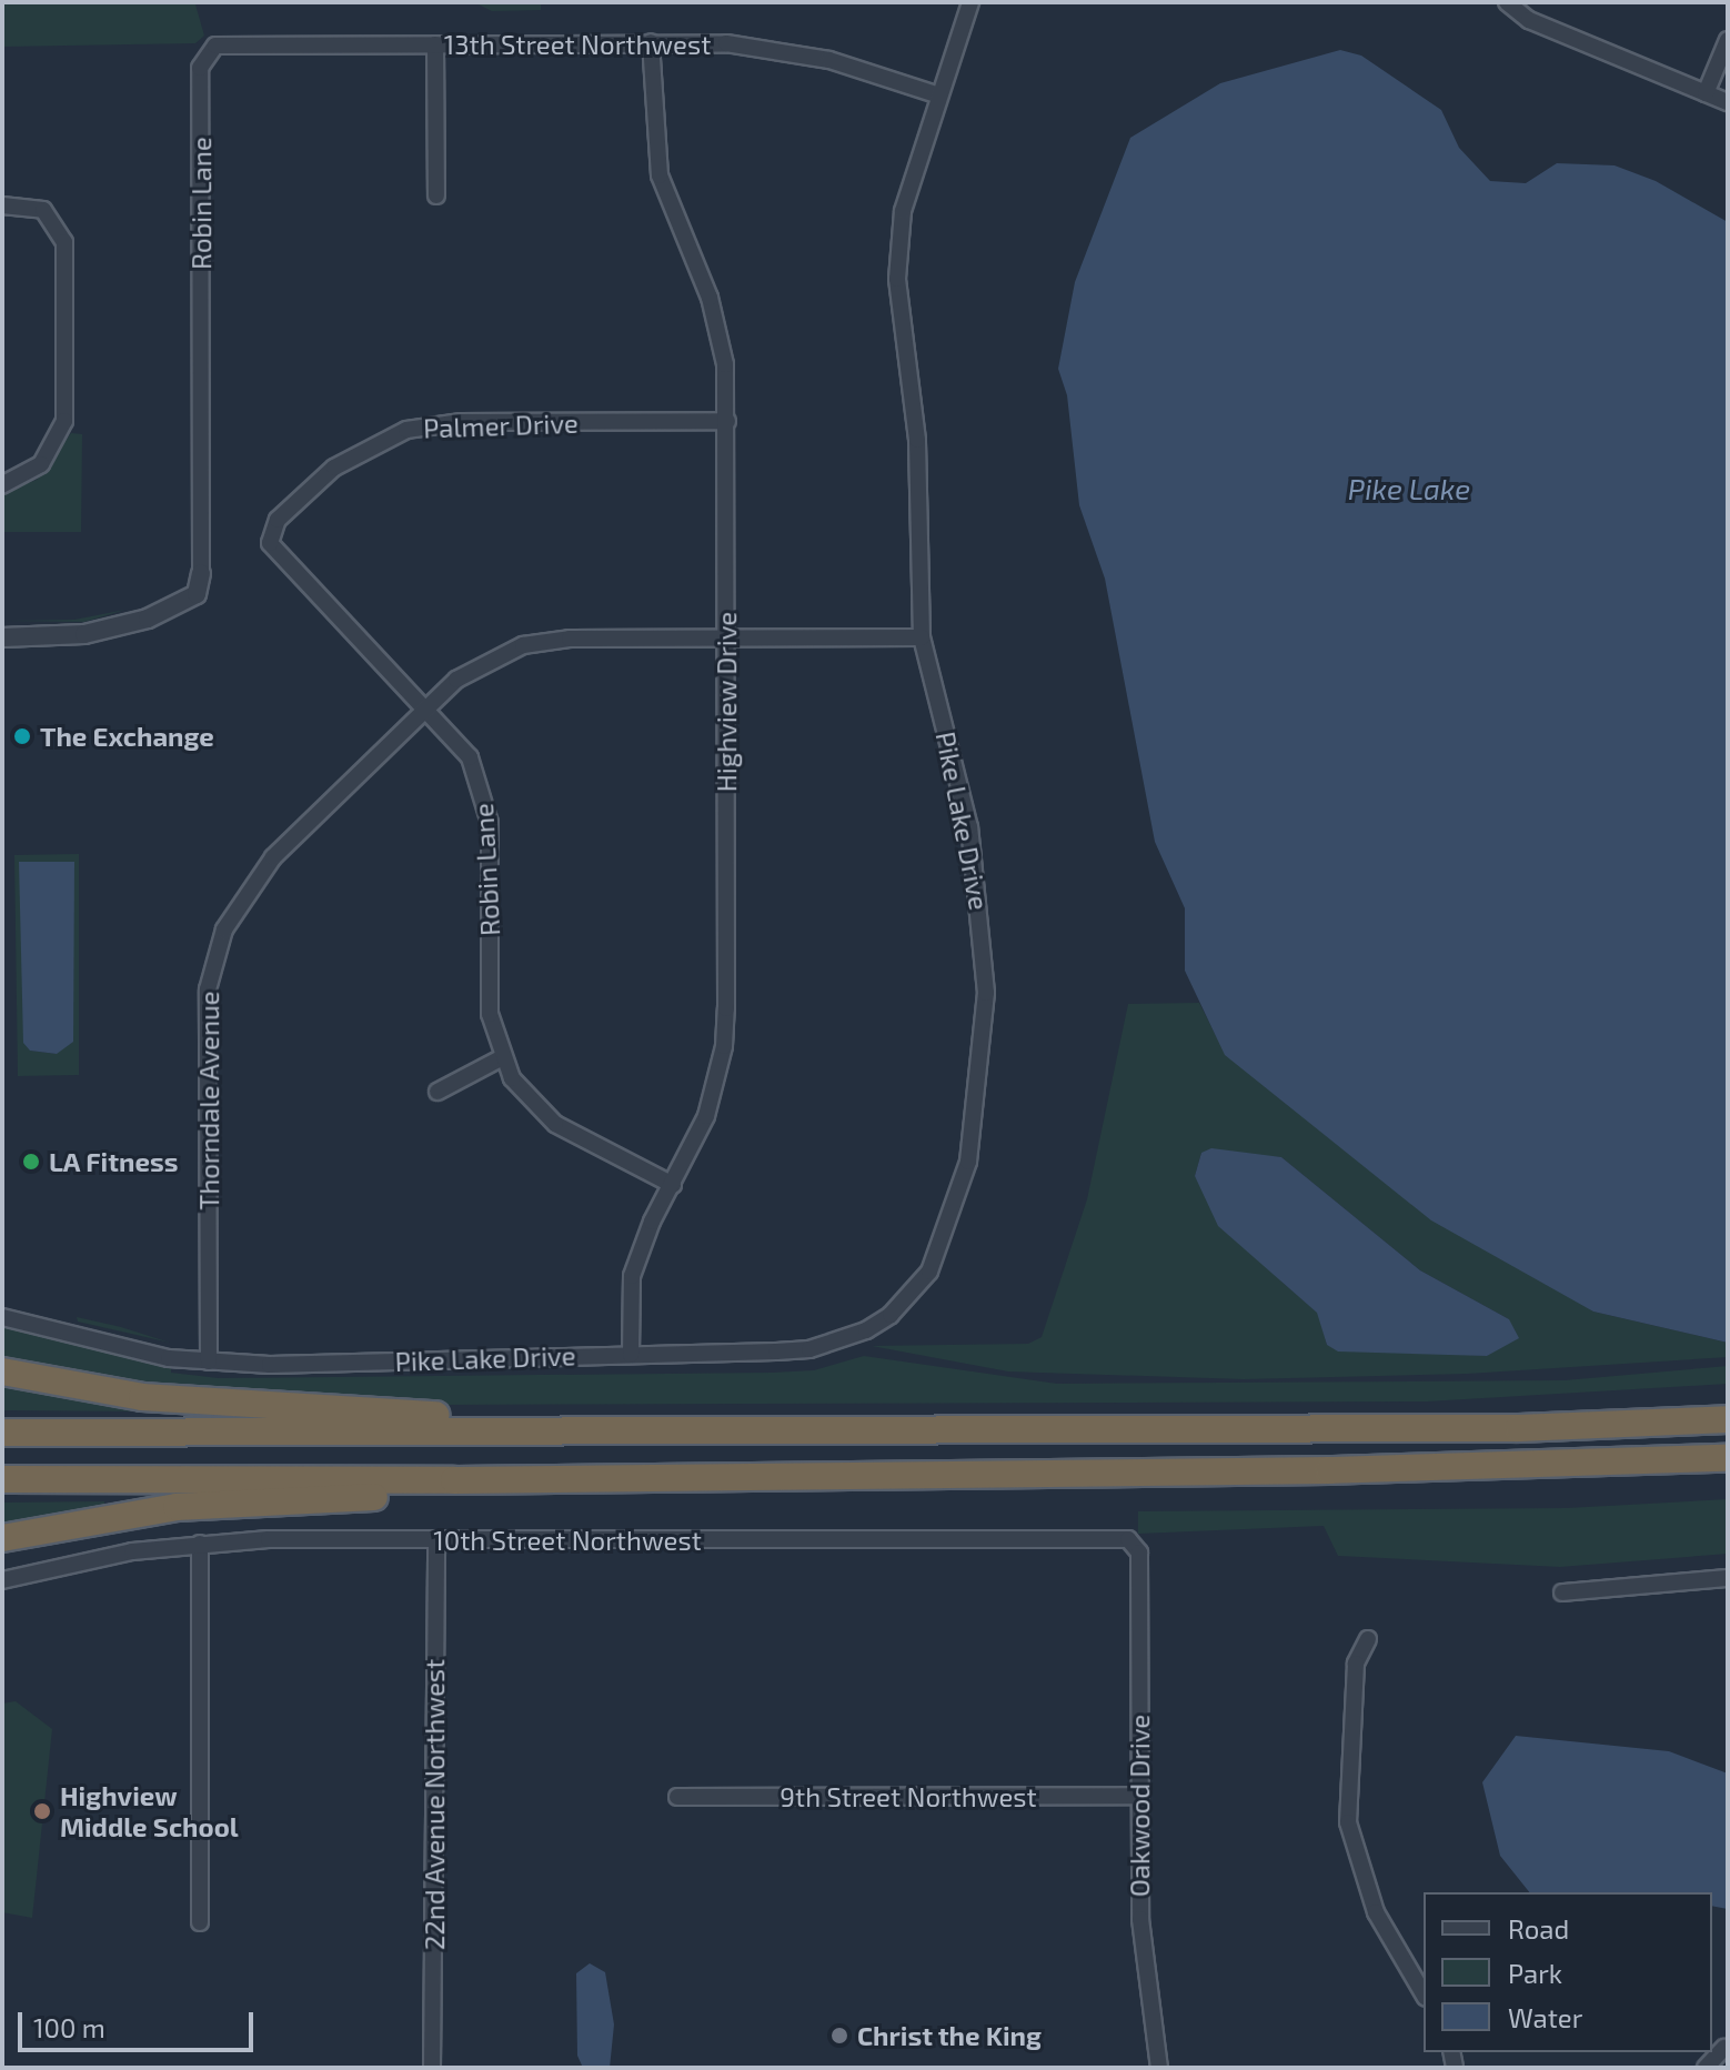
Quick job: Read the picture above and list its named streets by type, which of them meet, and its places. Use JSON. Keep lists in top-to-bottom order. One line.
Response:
{"streets":{"street":["13th Street Northwest","Robin Lane","Palmer Drive","Highview Drive","Pike Lake Drive","Thorndale Avenue","10th Street Northwest","9th Street Northwest","22nd Avenue Northwest","Oakwood Drive"]},"crossings":[["13th Street Northwest","Robin Lane"],["13th Street Northwest","Highview Drive"],["13th Street Northwest","Pike Lake Drive"],["Robin Lane","Palmer Drive"],["Robin Lane","Highview Drive"],["Robin Lane","Thorndale Avenue"],["Palmer Drive","Highview Drive"],["Highview Drive","Pike Lake Drive"],["Highview Drive","Thorndale Avenue"],["Pike Lake Drive","Thorndale Avenue"],["10th Street Northwest","22nd Avenue Northwest"],["10th Street Northwest","Oakwood Drive"],["9th Street Northwest","Oakwood Drive"]],"water":["Pike Lake"],"places":["The Exchange","LA Fitness","Highview Middle School","Christ the King"],"legend":["Road","Park","Water"],"scale_bar":"100 m"}
